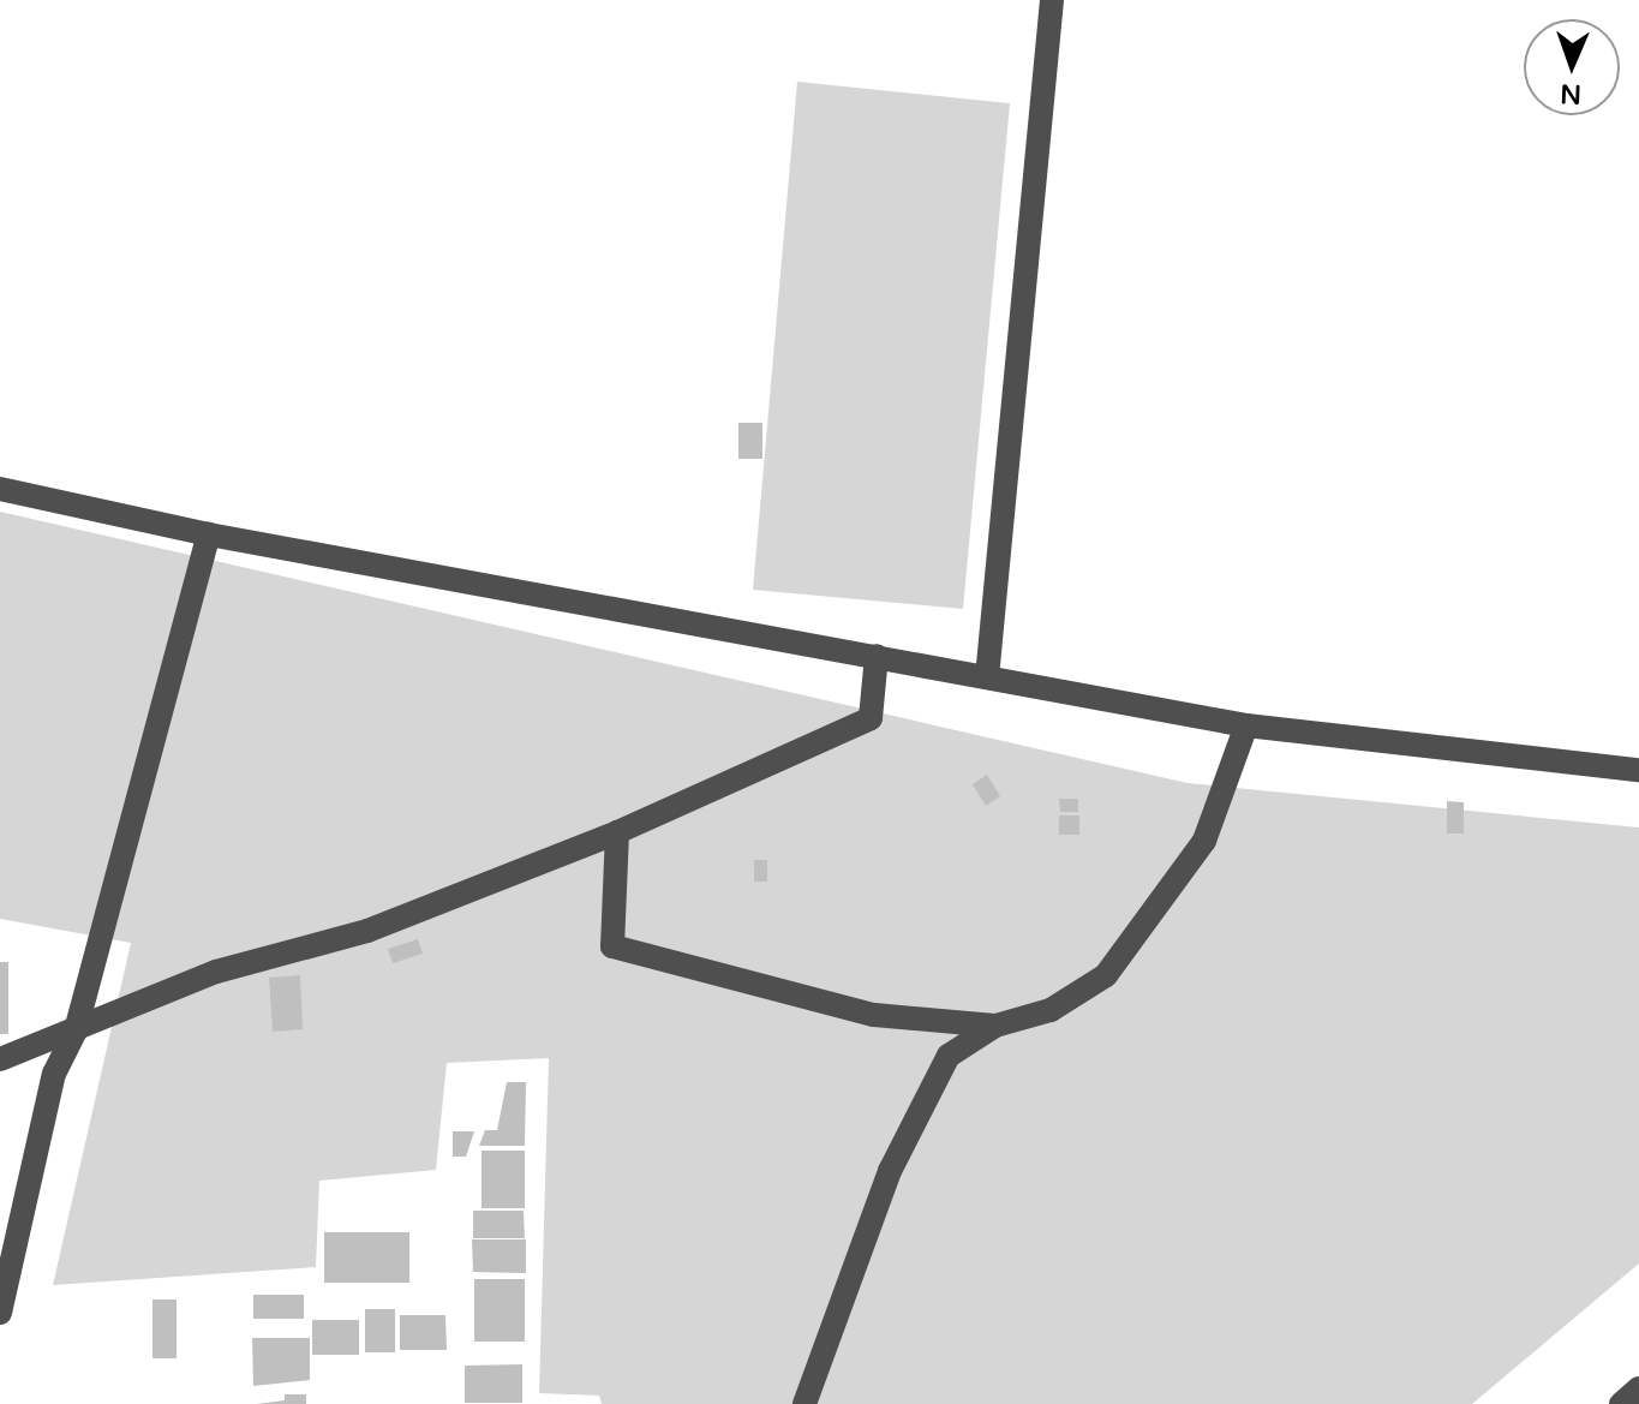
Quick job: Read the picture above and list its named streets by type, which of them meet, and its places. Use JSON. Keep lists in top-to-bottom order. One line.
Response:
{"north":"bottom"}
